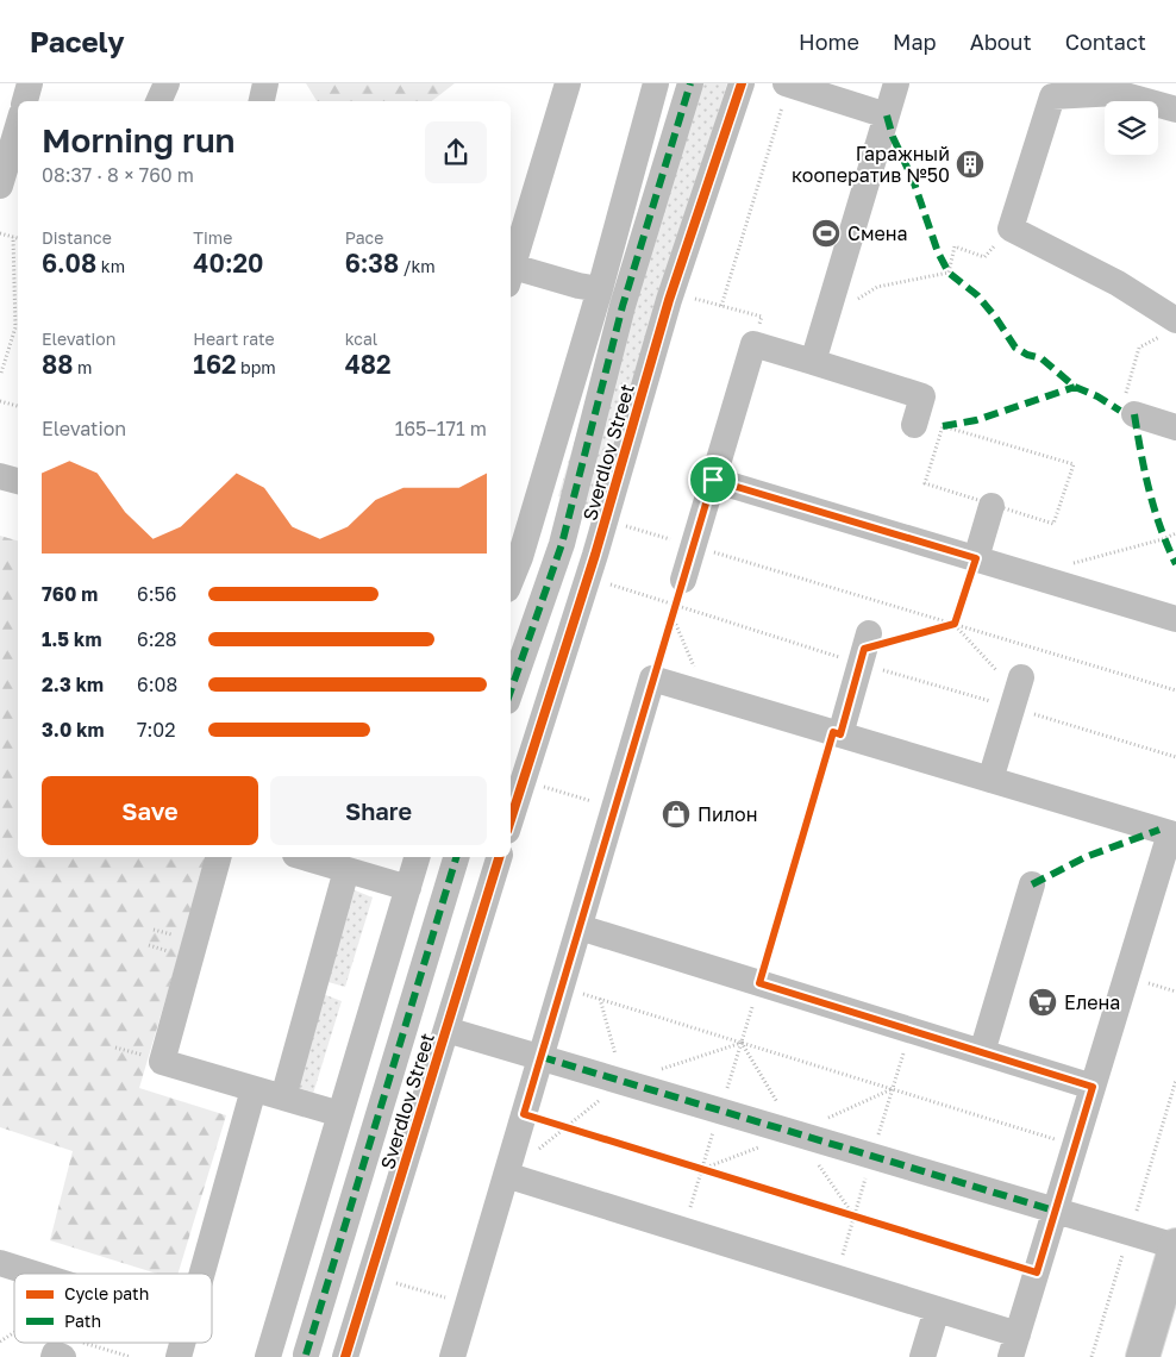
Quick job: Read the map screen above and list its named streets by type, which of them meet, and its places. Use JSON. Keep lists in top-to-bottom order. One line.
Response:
{"streets":{"street":["Sverdlov Street"]},"places":{"building":["Гаражный кооператив №50"],"sports":["Смена"],"shop":["Пилон"],"supermarket":["Елена"]},"legend":["Cycle path","Path"],"page":{"header":"Pacely","nav":["Home","Map","About","Contact"],"heading":["Morning run","08:37 · 8 × 760 m"],"stats":[["Distance","6.08 km"],["Time","40:20"],["Pace","6:38 /km"],["Elevation","88 m"],["Heart rate","162 bpm"],["kcal","482"]],"chart":["Elevation","165–171 m"],"list":[{"name":"760 m","note":"6:56"},{"name":"1.5 km","note":"6:28"},{"name":"2.3 km","note":"6:08"},{"name":"3.0 km","note":"7:02"}],"buttons":["Save","Share"]}}
